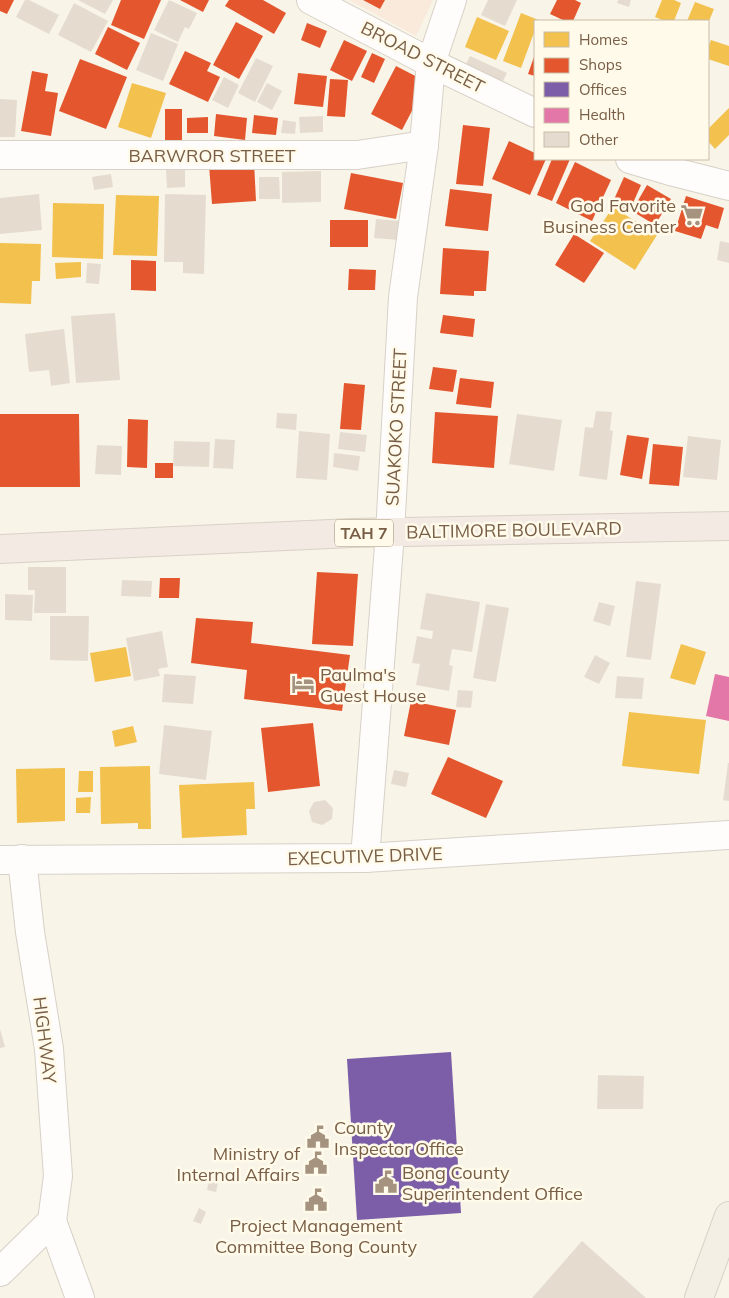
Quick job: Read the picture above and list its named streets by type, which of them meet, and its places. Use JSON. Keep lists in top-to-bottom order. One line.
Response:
{"streets":{"highway":["BALTIMORE BOULEVARD","TAH 7"],"street":["BROAD STREET","BARWROR STREET","SUAKOKO STREET","EXECUTIVE DRIVE","HIGHWAY"]},"crossings":[["BROAD STREET","SUAKOKO STREET"],["BARWROR STREET","SUAKOKO STREET"],["SUAKOKO STREET","BALTIMORE BOULEVARD"],["SUAKOKO STREET","EXECUTIVE DRIVE"],["EXECUTIVE DRIVE","HIGHWAY"]],"places":{"supermarket":["God Favorite Business Center"],"hotel":["Paulma's Guest House"],"public building":["County Inspector Office","Ministry of Internal Affairs","Bong County Superintendent Office","Project Management Committee Bong County"]},"legend":["Homes","Shops","Offices","Health","Other"]}
